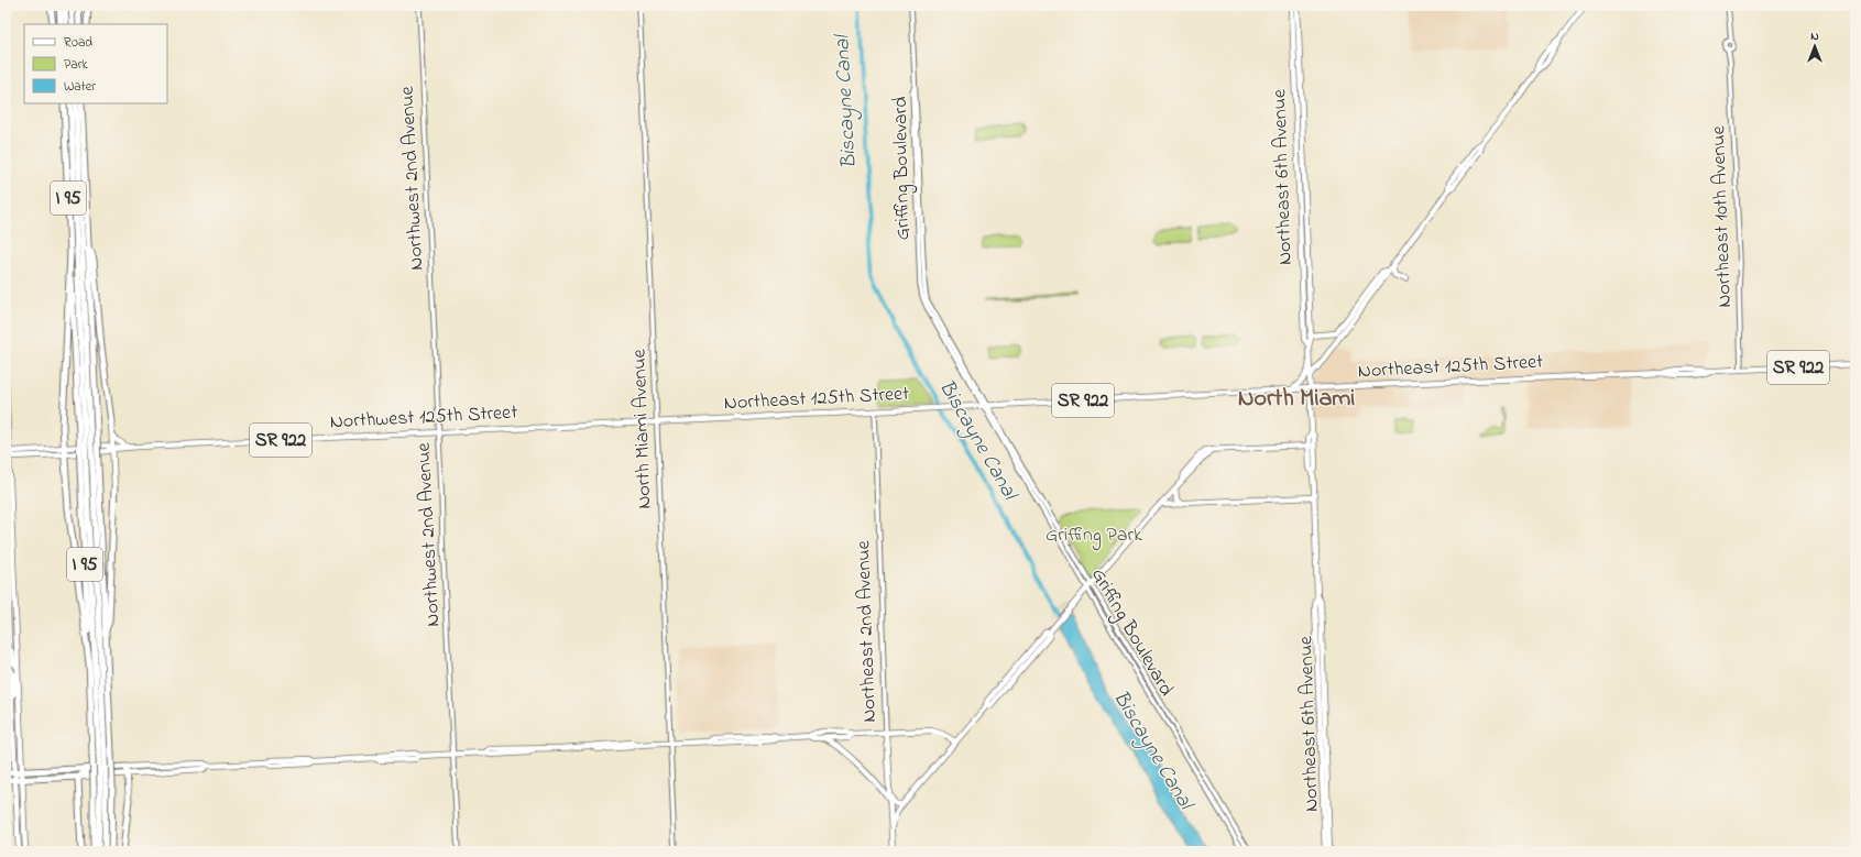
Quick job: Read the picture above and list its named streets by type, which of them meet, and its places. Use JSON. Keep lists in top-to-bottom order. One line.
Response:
{"streets":{"highway":["I 95"],"main road":["Northeast 6th Avenue","Northeast 125th Street","SR 922","Northwest 125th Street","Northeast 2nd Avenue"],"street":["Griffing Boulevard","Northwest 2nd Avenue","Northeast 10th Avenue","North Miami Avenue"]},"crossings":[["Griffing Boulevard","Northeast 125th Street"],["Northeast 6th Avenue","Northeast 125th Street"],["Northwest 2nd Avenue","Northwest 125th Street"],["Northeast 10th Avenue","Northeast 125th Street"],["Northeast 125th Street","Northwest 125th Street"],["Northeast 125th Street","North Miami Avenue"],["Northeast 125th Street","Northeast 2nd Avenue"],["Northwest 125th Street","North Miami Avenue"]],"districts":["North Miami"],"water":["Biscayne Canal"],"parks":["Griffing Park"],"legend":["Road","Park","Water"],"north":"top"}
